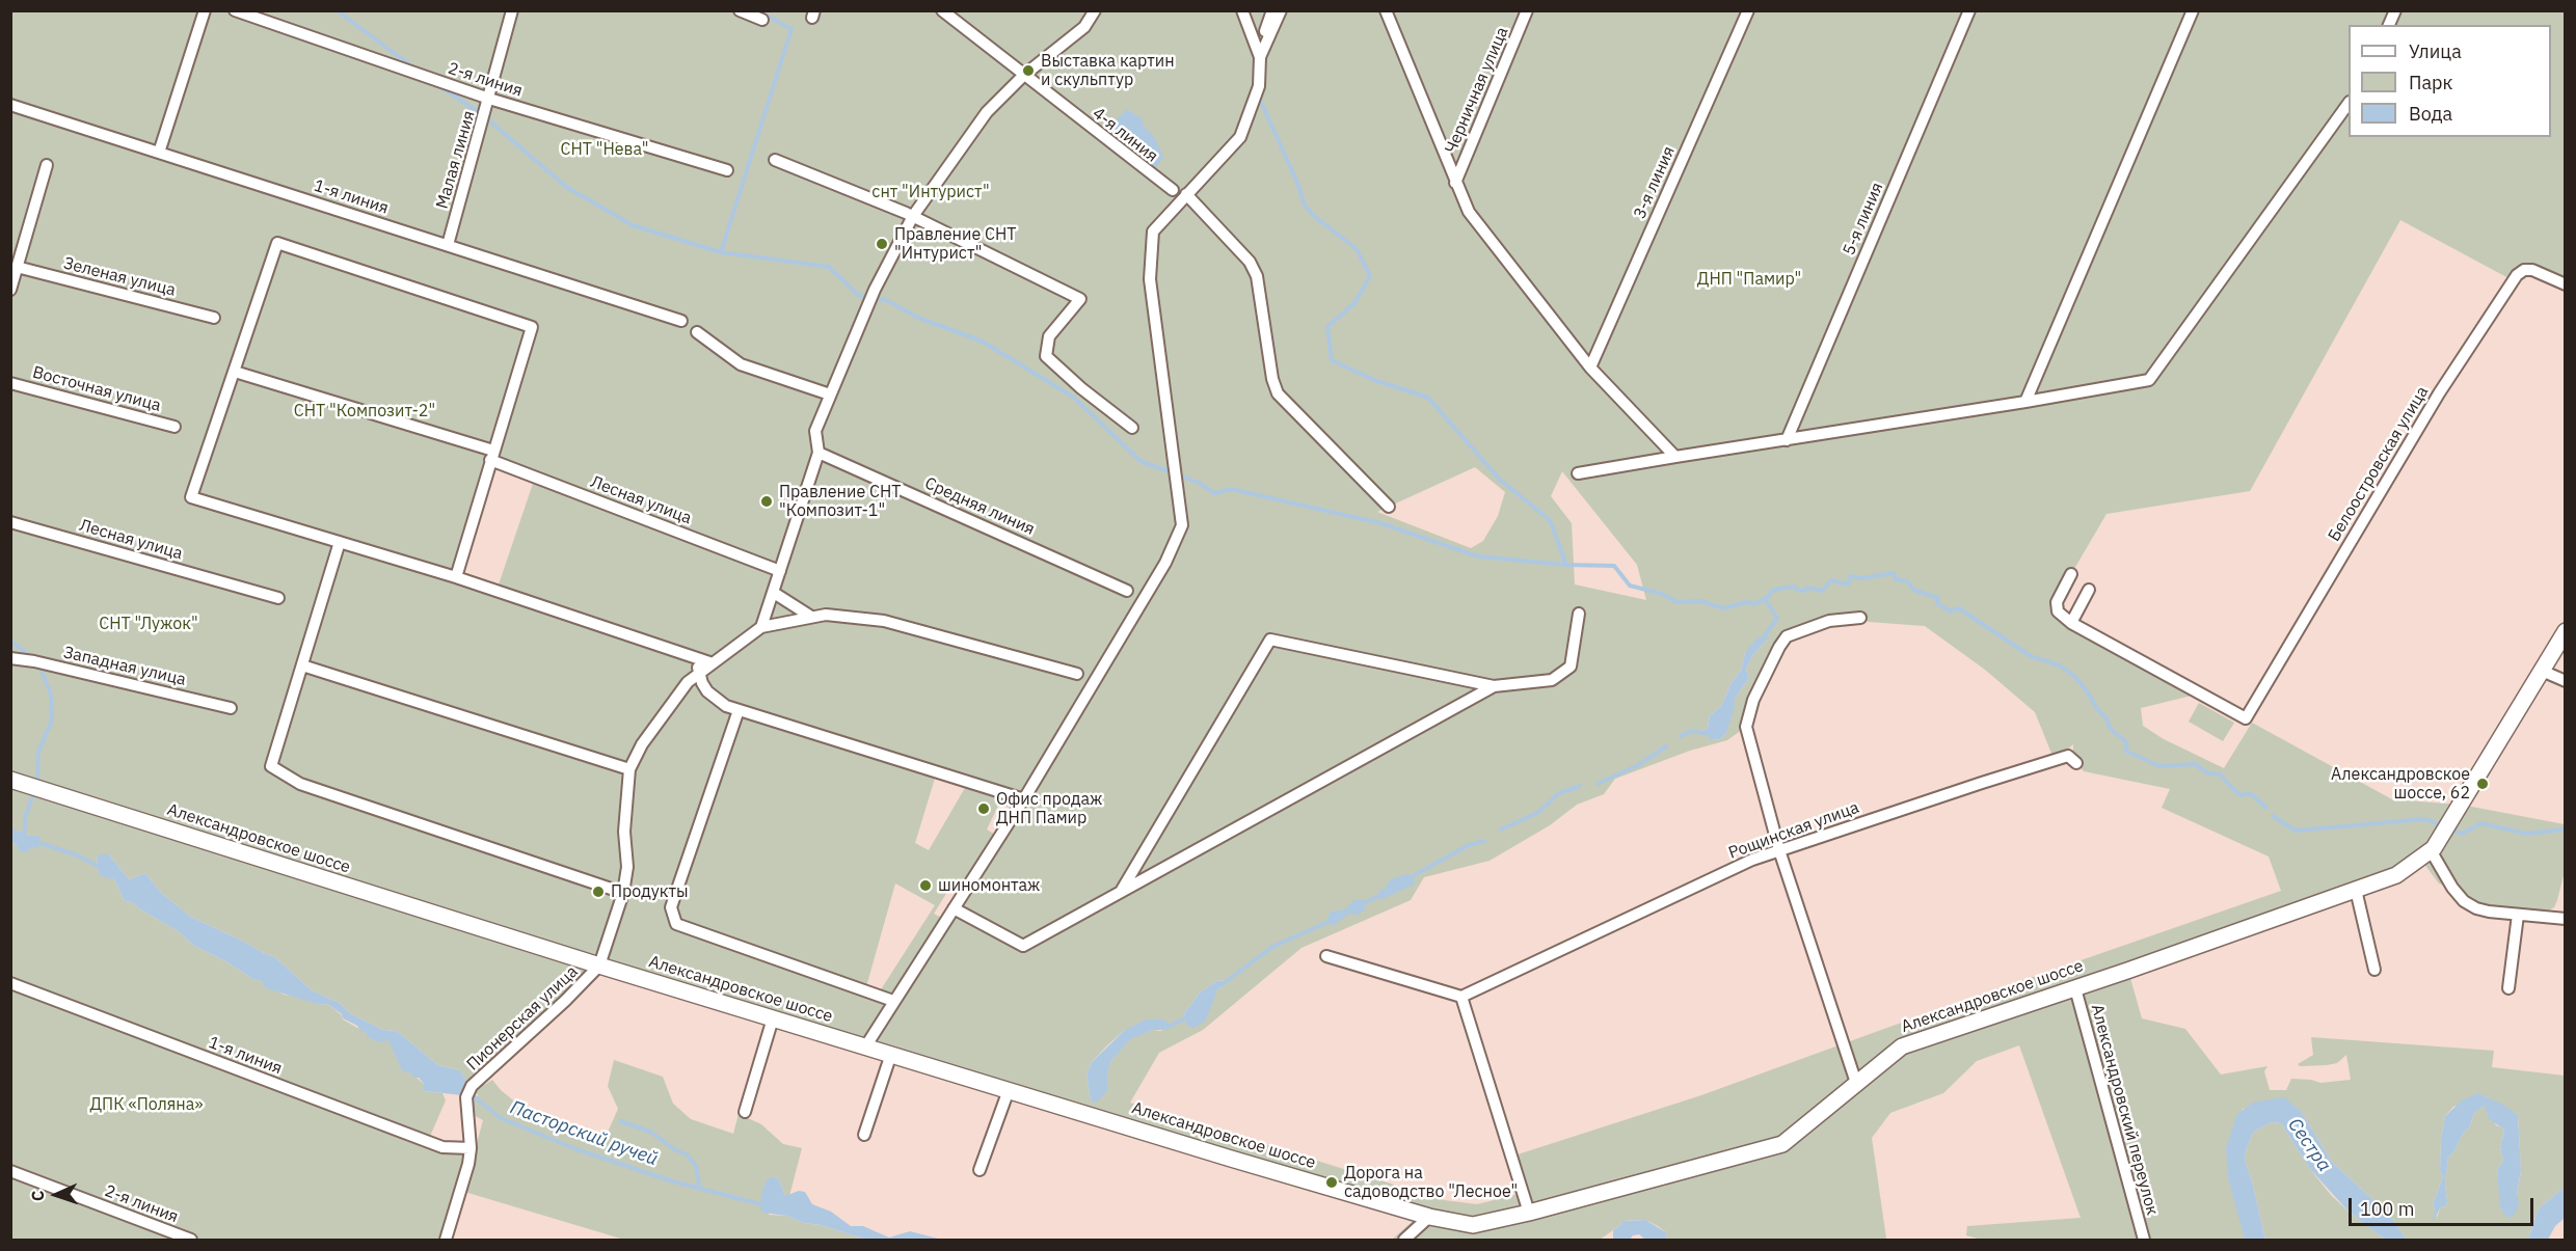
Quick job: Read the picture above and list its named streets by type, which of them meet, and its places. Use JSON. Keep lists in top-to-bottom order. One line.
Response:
{"streets":{"street":["2-я линия","Черничная улица","4-я линия","Малая линия","3-я линия","1-я линия","5-я линия","Зеленая улица","Восточная улица","Белоостровская улица","Лесная улица","Средняя линия","Западная улица","Рощинская улица","Александровское шоссе","Пионерская улица","Александровский переулок"]},"crossings":[["2-я линия","Малая линия"],["Малая линия","1-я линия"],["1-я линия","Пионерская улица"],["Александровское шоссе","Пионерская улица"],["Александровское шоссе","Александровский переулок"]],"water":["Пасторский ручей","Сестра"],"parks":["СНТ \"Нева\"","снт \"Интурист\"","ДНП \"Памир\"","СНТ \"Композит-2\"","СНТ \"Лужок\"","ДПК «Поляна»"],"places":["Выставка картин и скульптур","Правление СНТ \"Интурист\"","Правление СНТ \"Композит-1\"","Александровское шоссе, 62","Офис продаж ДНП Памир","шиномонтаж","Продукты","Дорога на садоводство \"Лесное\""],"legend":["Улица","Парк","Вода"],"scale_bar":"100 m","north":"left"}
